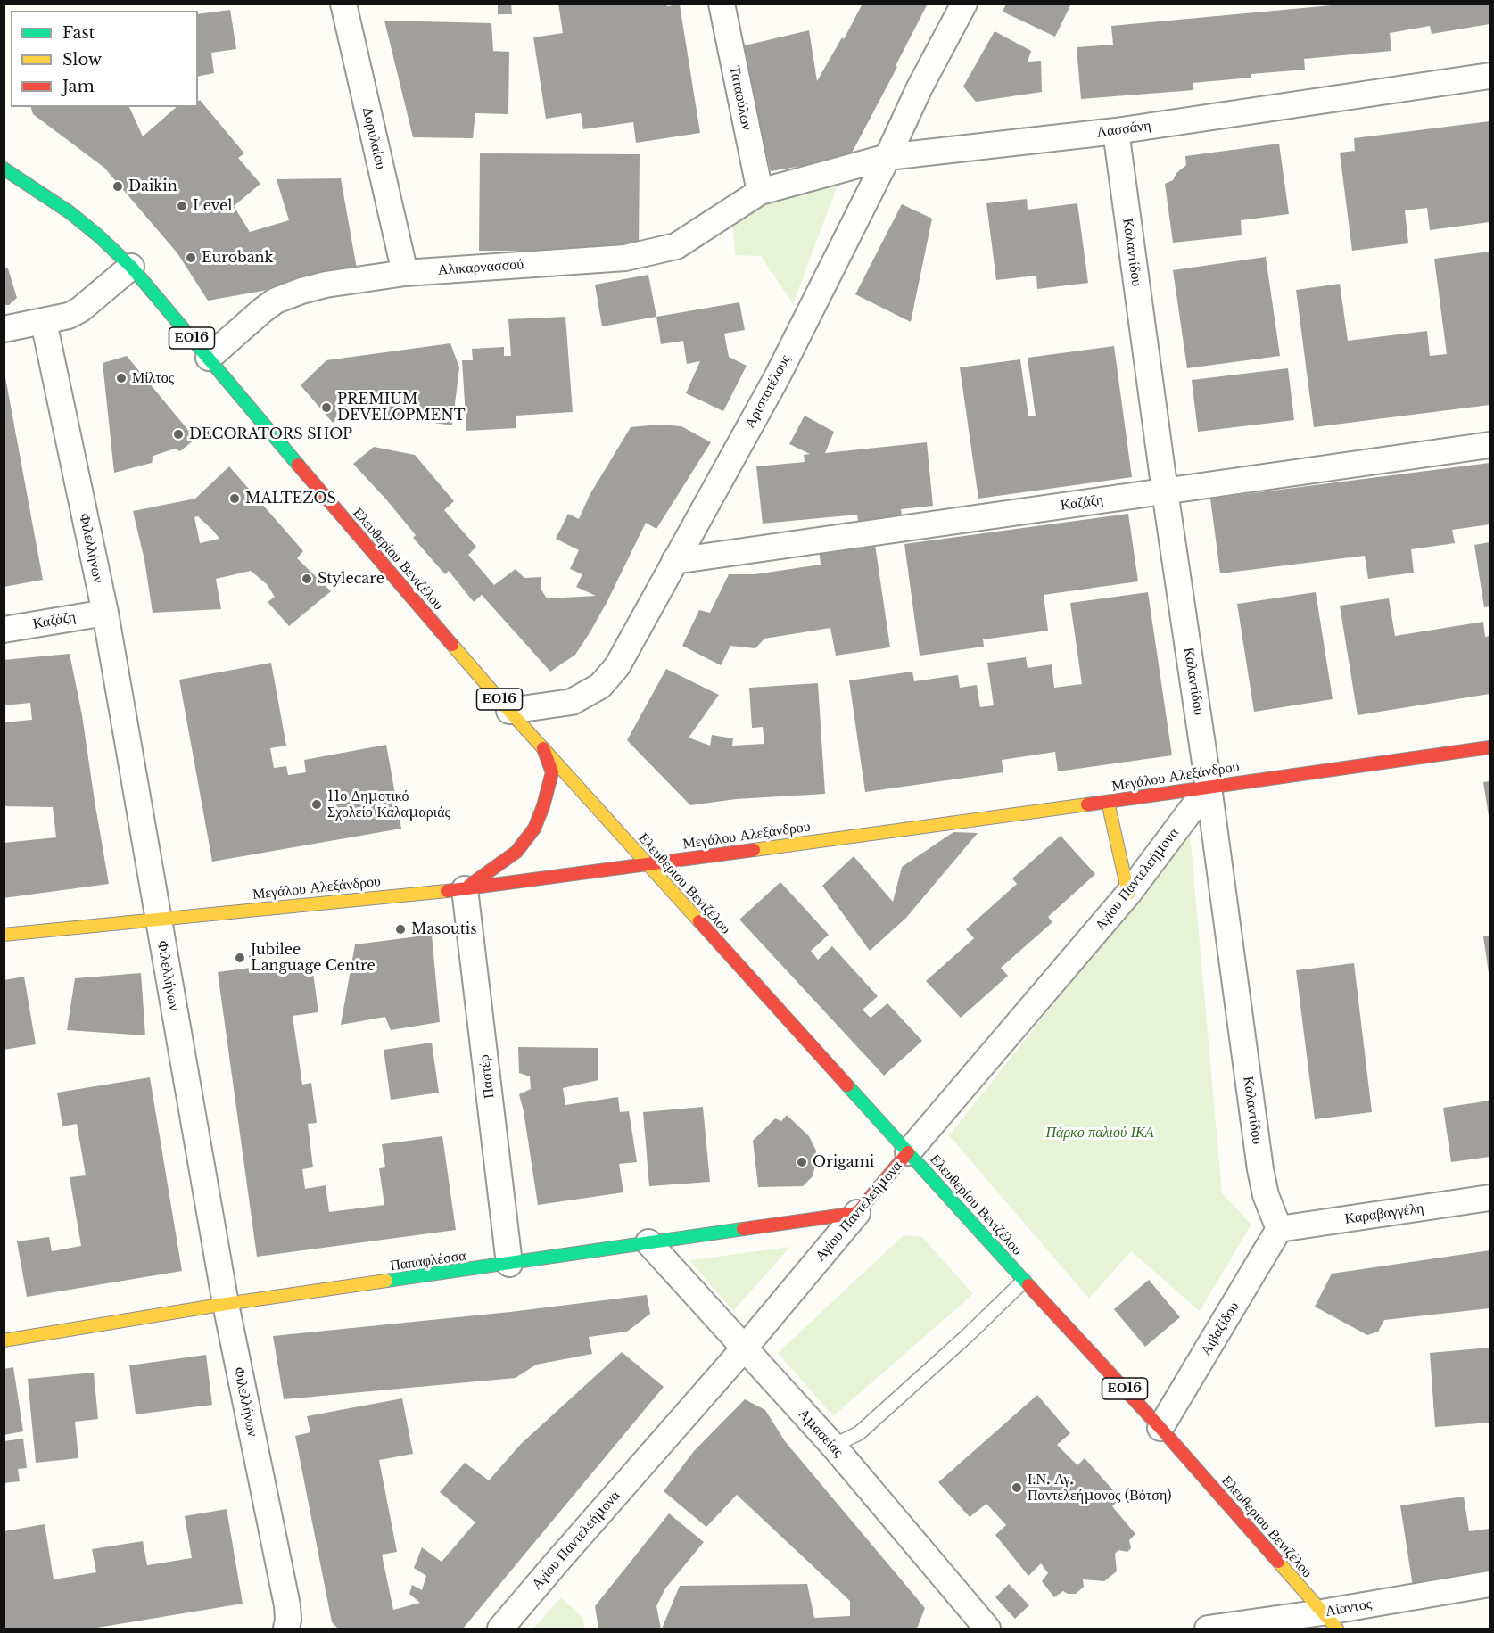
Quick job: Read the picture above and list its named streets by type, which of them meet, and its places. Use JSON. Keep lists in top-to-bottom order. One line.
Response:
{"streets":{"main road":["ΕΟ16","Ελευθερίου Βενιζέλου","Μεγάλου Αλεξάνδρου","Αγίου Παντελεήμονα","Παπαφλέσσα"],"street":["Ταταούλων","Λασσάνη","Δορυλαίου","Καλαντίδου","Αλικαρνασσού","Αριστοτέλους","Καζάζη","Φιλελλήνων","Παστέρ","Καραβαγγέλη","Αιβαζίδου","Αμασείας","Αίαντος"]},"crossings":[["Ταταούλων","Λασσάνη"],["Ταταούλων","Αλικαρνασσού"],["Λασσάνη","Καλαντίδου"],["Λασσάνη","Αλικαρνασσού"],["Λασσάνη","Αριστοτέλους"],["Δορυλαίου","Αλικαρνασσού"],["Καλαντίδου","Καζάζη"],["Καλαντίδου","Μεγάλου Αλεξάνδρου"],["Καλαντίδου","Αγίου Παντελεήμονα"],["Καλαντίδου","Καραβαγγέλη"],["Καλαντίδου","Αιβαζίδου"],["Αλικαρνασσού","Ελευθερίου Βενιζέλου"],["Αριστοτέλους","Καζάζη"],["Αριστοτέλους","Ελευθερίου Βενιζέλου"],["Καζάζη","Φιλελλήνων"],["Φιλελλήνων","Μεγάλου Αλεξάνδρου"],["Φιλελλήνων","Παπαφλέσσα"],["Ελευθερίου Βενιζέλου","Μεγάλου Αλεξάνδρου"],["Ελευθερίου Βενιζέλου","Αγίου Παντελεήμονα"],["Ελευθερίου Βενιζέλου","Αιβαζίδου"],["Ελευθερίου Βενιζέλου","Αίαντος"],["Μεγάλου Αλεξάνδρου","Αγίου Παντελεήμονα"],["Μεγάλου Αλεξάνδρου","Παστέρ"],["Αγίου Παντελεήμονα","Παπαφλέσσα"],["Αγίου Παντελεήμονα","Αμασείας"],["Παστέρ","Παπαφλέσσα"],["Καραβαγγέλη","Αιβαζίδου"],["Παπαφλέσσα","Αμασείας"]],"parks":["Πάρκο παλιού ΙΚΑ"],"places":["Daikin","Level","Eurobank","Μίλτος","PREMIUM DEVELOPMENT","DECORATORS SHOP","MALTEZOS","Stylecare","11ο Δημοτικό Σχολείο Καλαμαριάς","Masoutis","Jubilee Language Centre","Origami","Ι.Ν. Αγ. Παντελεήμονος (Βότση)"],"legend":["Fast","Slow","Jam"]}
